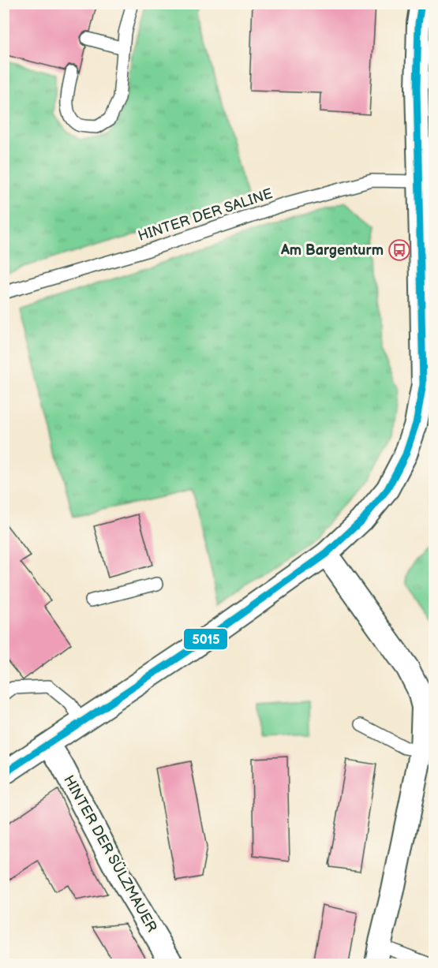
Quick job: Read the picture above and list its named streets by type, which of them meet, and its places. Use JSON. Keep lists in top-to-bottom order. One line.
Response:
{"streets":{"street":["HINTER DER SÜLZMAUER"],"lane":["HINTER DER SALINE"]},"places":{"bus stop":["Am Bargenturm"]},"lines":["transit line 5015"]}
